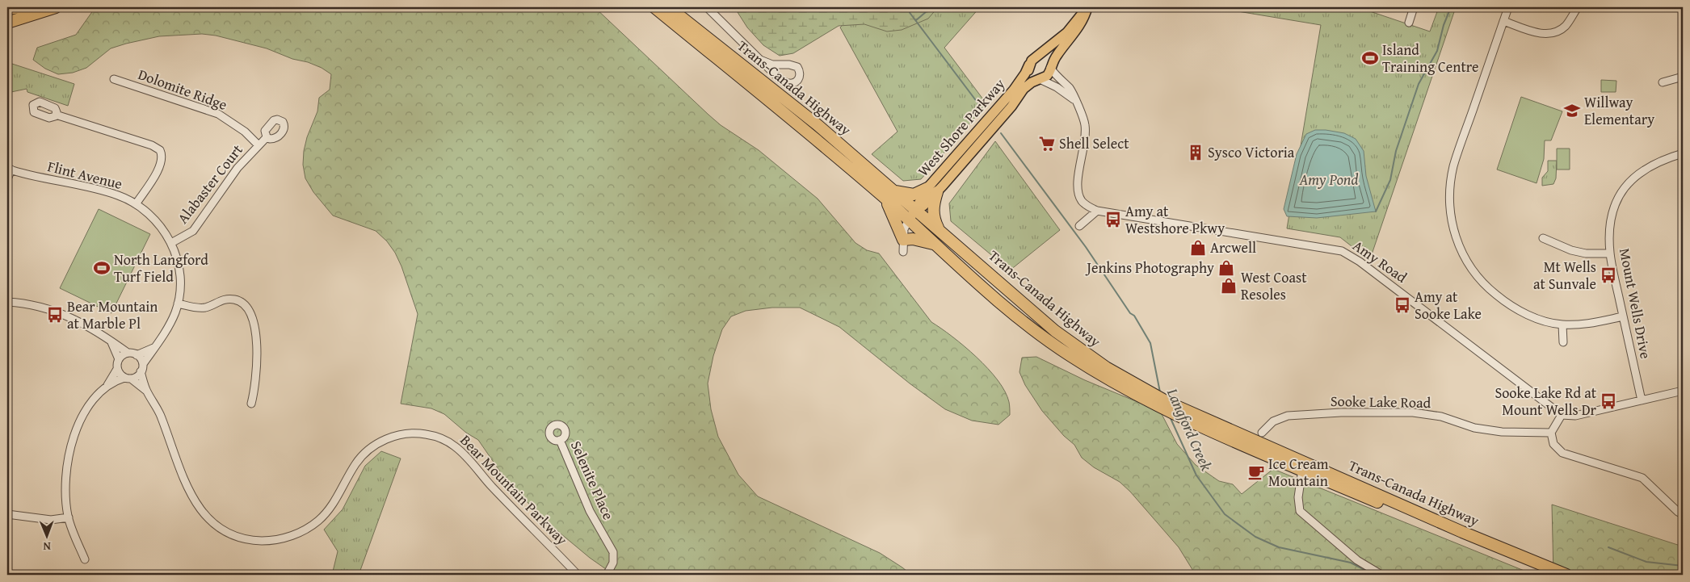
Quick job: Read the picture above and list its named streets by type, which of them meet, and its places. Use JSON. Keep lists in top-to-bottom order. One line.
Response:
{"streets":{"highway":["Trans-Canada Highway"],"main road":["West Shore Parkway"],"street":["Dolomite Ridge","Flint Avenue","Alabaster Court","Amy Road","Mount Wells Drive","Sooke Lake Road","Selenite Place","Bear Mountain Parkway"]},"crossings":[["Trans-Canada Highway","West Shore Parkway"],["Dolomite Ridge","Alabaster Court"],["West Shore Parkway","Amy Road"],["Flint Avenue","Alabaster Court"],["Flint Avenue","Bear Mountain Parkway"]],"water":["Amy Pond","Langford Creek"],"places":{"sports":["Island Training Centre","North Langford Turf Field"],"school or university":["Willway Elementary"],"supermarket":["Shell Select"],"building":["Sysco Victoria"],"bus stop":["Amy at Westshore Pkwy","Mt Wells at Sunvale","Amy at Sooke Lake","Bear Mountain at Marble Pl","Sooke Lake Rd at Mount Wells Dr"],"shop":["Arcwell","Jenkins Photography","West Coast Resoles"],"cafe":["Ice Cream Mountain"]},"north":"bottom"}
